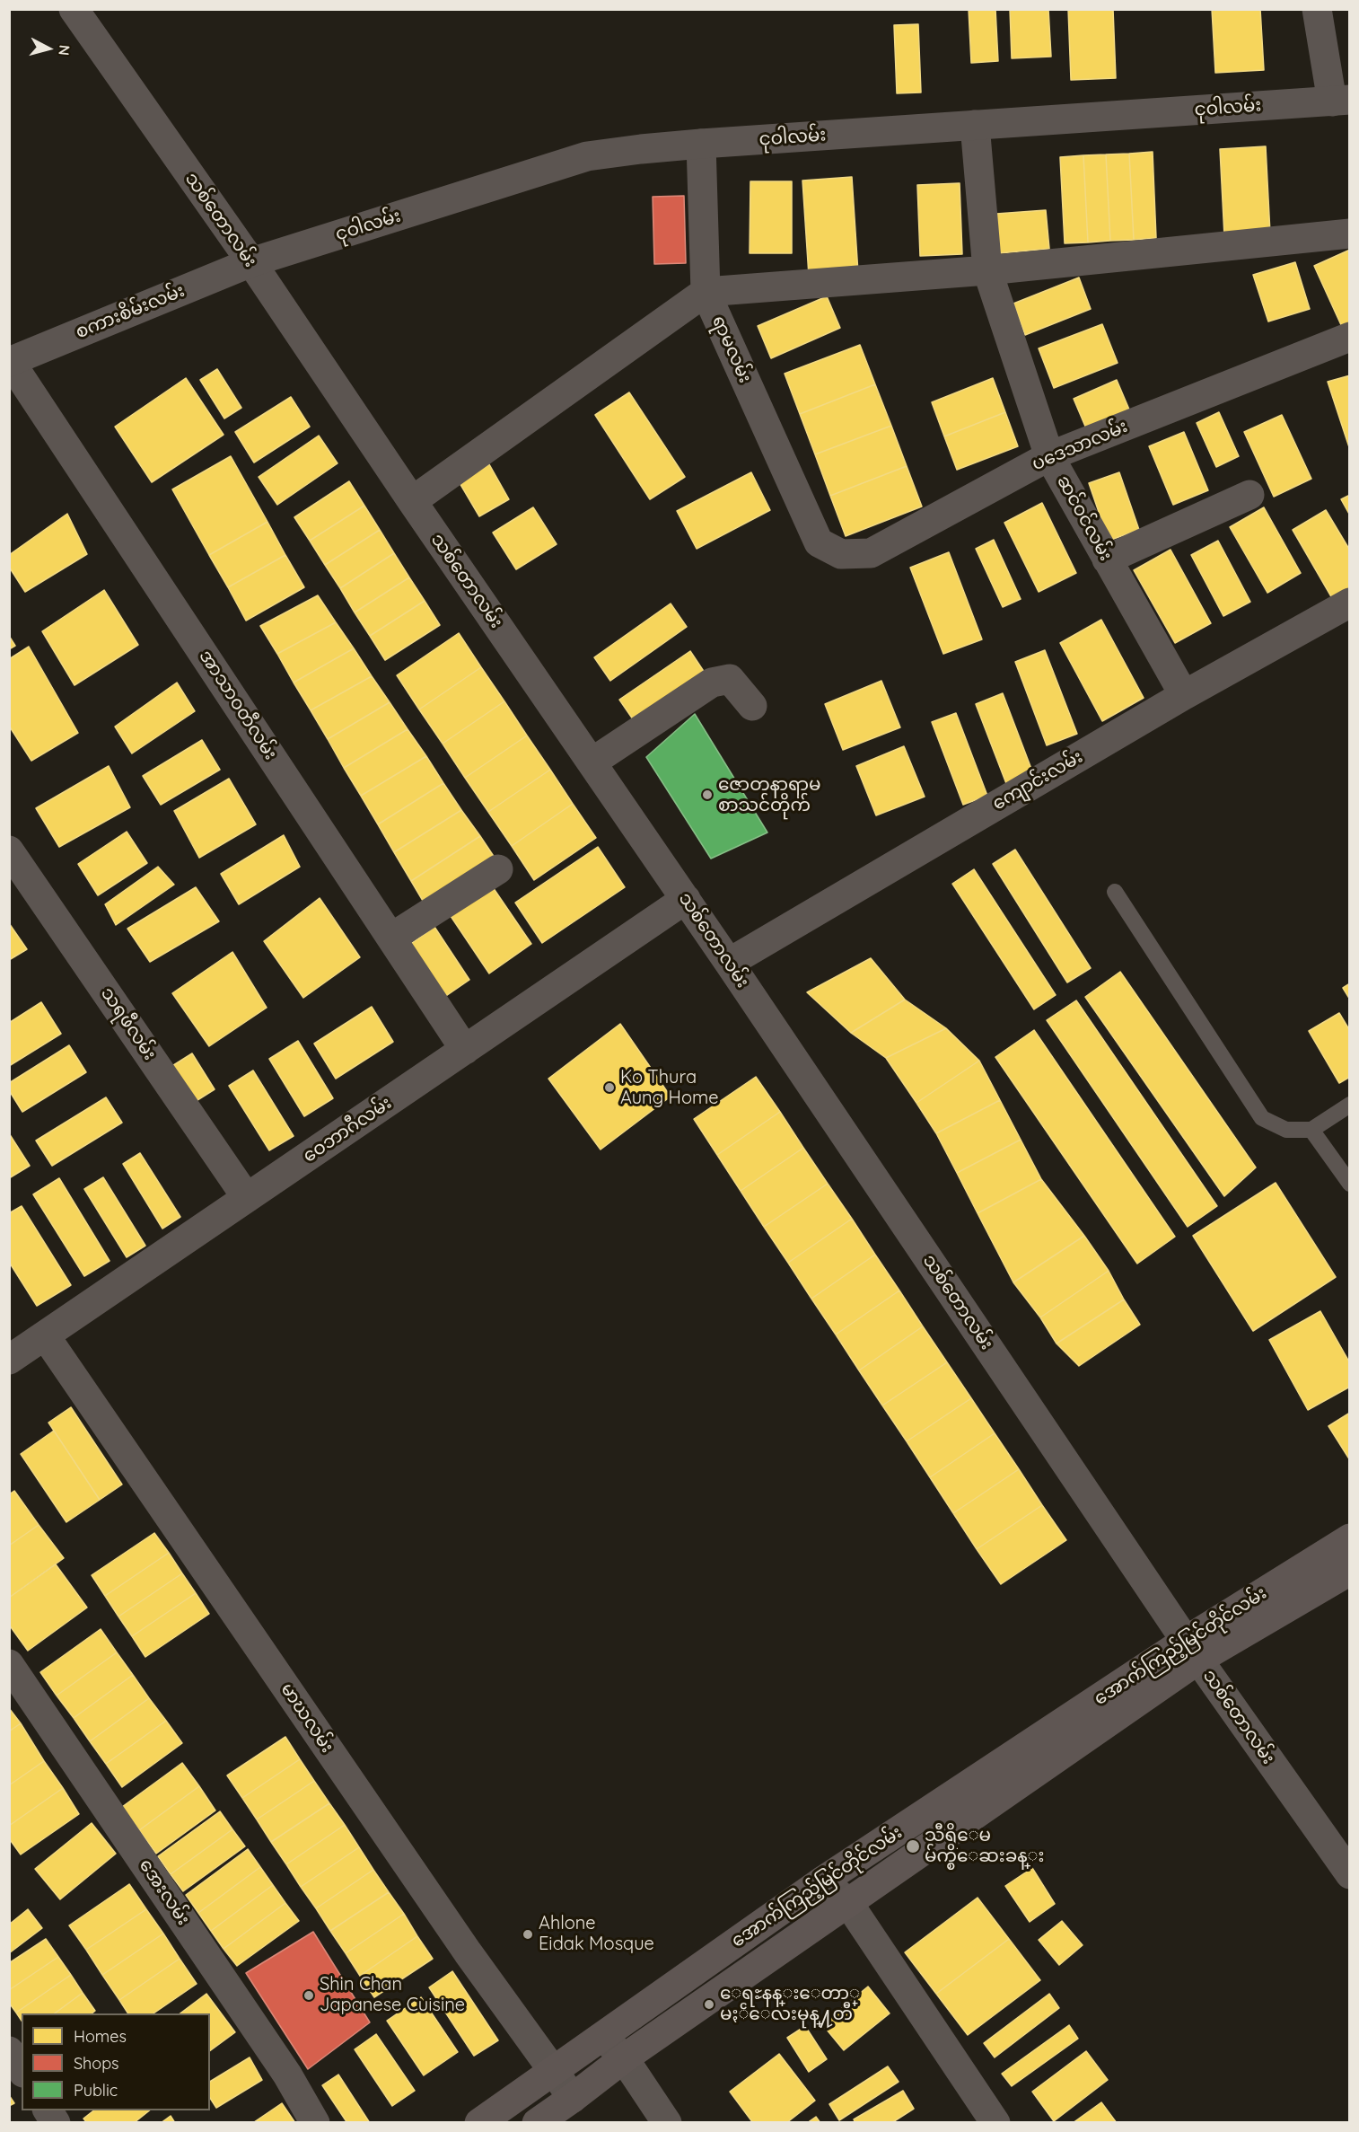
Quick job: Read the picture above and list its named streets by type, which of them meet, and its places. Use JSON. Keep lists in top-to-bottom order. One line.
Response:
{"streets":{"main road":["အောက်ကြည့်မြင်တိုင်လမ်း"],"street":["ငုဝါလမ်း","သစ်တောလမ်း","စကားစိမ်းလမ်း","ရာမလမ်း","ပဒေသာလမ်း","ဆင်ဝင်လမ်း","အာသာဝတီလမ်း","ကျောင်းလမ်း","သရဖီလမ်း","ဝေဘာဂီလမ်း","မာဃလမ်း","အေးလမ်း"]},"crossings":[["ငုဝါလမ်း","သစ်တောလမ်း"],["ငုဝါလမ်း","စကားစိမ်းလမ်း"],["ငုဝါလမ်း","ရာမလမ်း"],["ငုဝါလမ်း","ဆင်ဝင်လမ်း"],["သစ်တောလမ်း","စကားစိမ်းလမ်း"],["သစ်တောလမ်း","ကျောင်းလမ်း"],["သစ်တောလမ်း","ဝေဘာဂီလမ်း"],["သစ်တောလမ်း","အောက်ကြည့်မြင်တိုင်လမ်း"],["စကားစိမ်းလမ်း","အာသာဝတီလမ်း"],["ရာမလမ်း","ပဒေသာလမ်း"],["ပဒေသာလမ်း","ဆင်ဝင်လမ်း"],["ဆင်ဝင်လမ်း","ကျောင်းလမ်း"],["အာသာဝတီလမ်း","ဝေဘာဂီလမ်း"],["သရဖီလမ်း","ဝေဘာဂီလမ်း"],["ဝေဘာဂီလမ်း","မာဃလမ်း"],["အောက်ကြည့်မြင်တိုင်လမ်း","မာဃလမ်း"]],"places":["ဇောတနာရာမ စာသင်တိုက်","Ko Thura Aung Home","သီရိေမ မ်က္စိေဆးခန္း","Ahlone Eidak Mosque","Shin Chan Japanese Cuisine","ေရႊနန္းေတာ္ မႏၲေလးမုန္႔တီ"],"legend":["Homes","Shops","Public"],"north":"right"}
